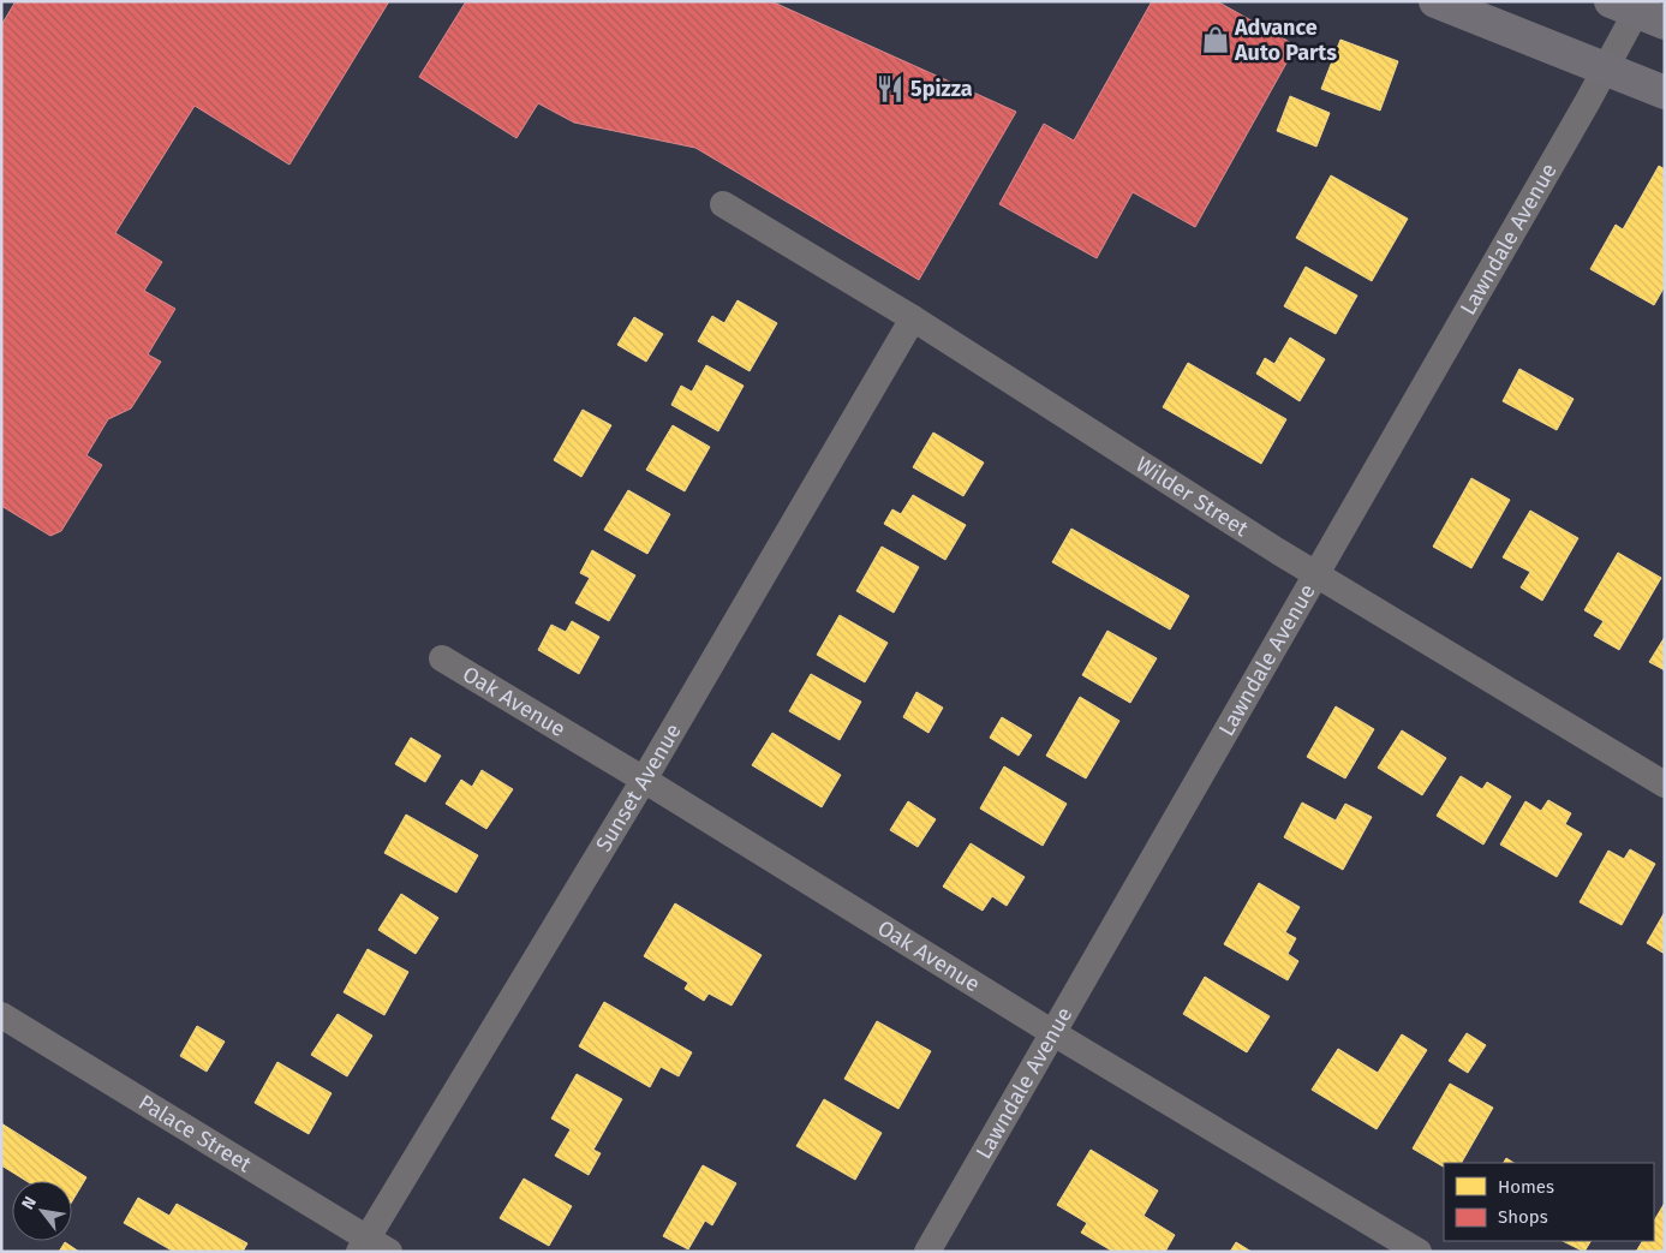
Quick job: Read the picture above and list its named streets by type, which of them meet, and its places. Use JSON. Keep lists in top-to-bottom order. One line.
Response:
{"streets":{"street":["Lawndale Avenue","Wilder Street","Oak Avenue","Sunset Avenue","Palace Street"]},"crossings":[["Lawndale Avenue","Wilder Street"],["Lawndale Avenue","Oak Avenue"],["Wilder Street","Sunset Avenue"],["Oak Avenue","Sunset Avenue"],["Sunset Avenue","Palace Street"]],"places":{"shop":["Advance Auto Parts"],"restaurant":["5pizza"]},"legend":["Homes","Shops"],"north":"top left"}
